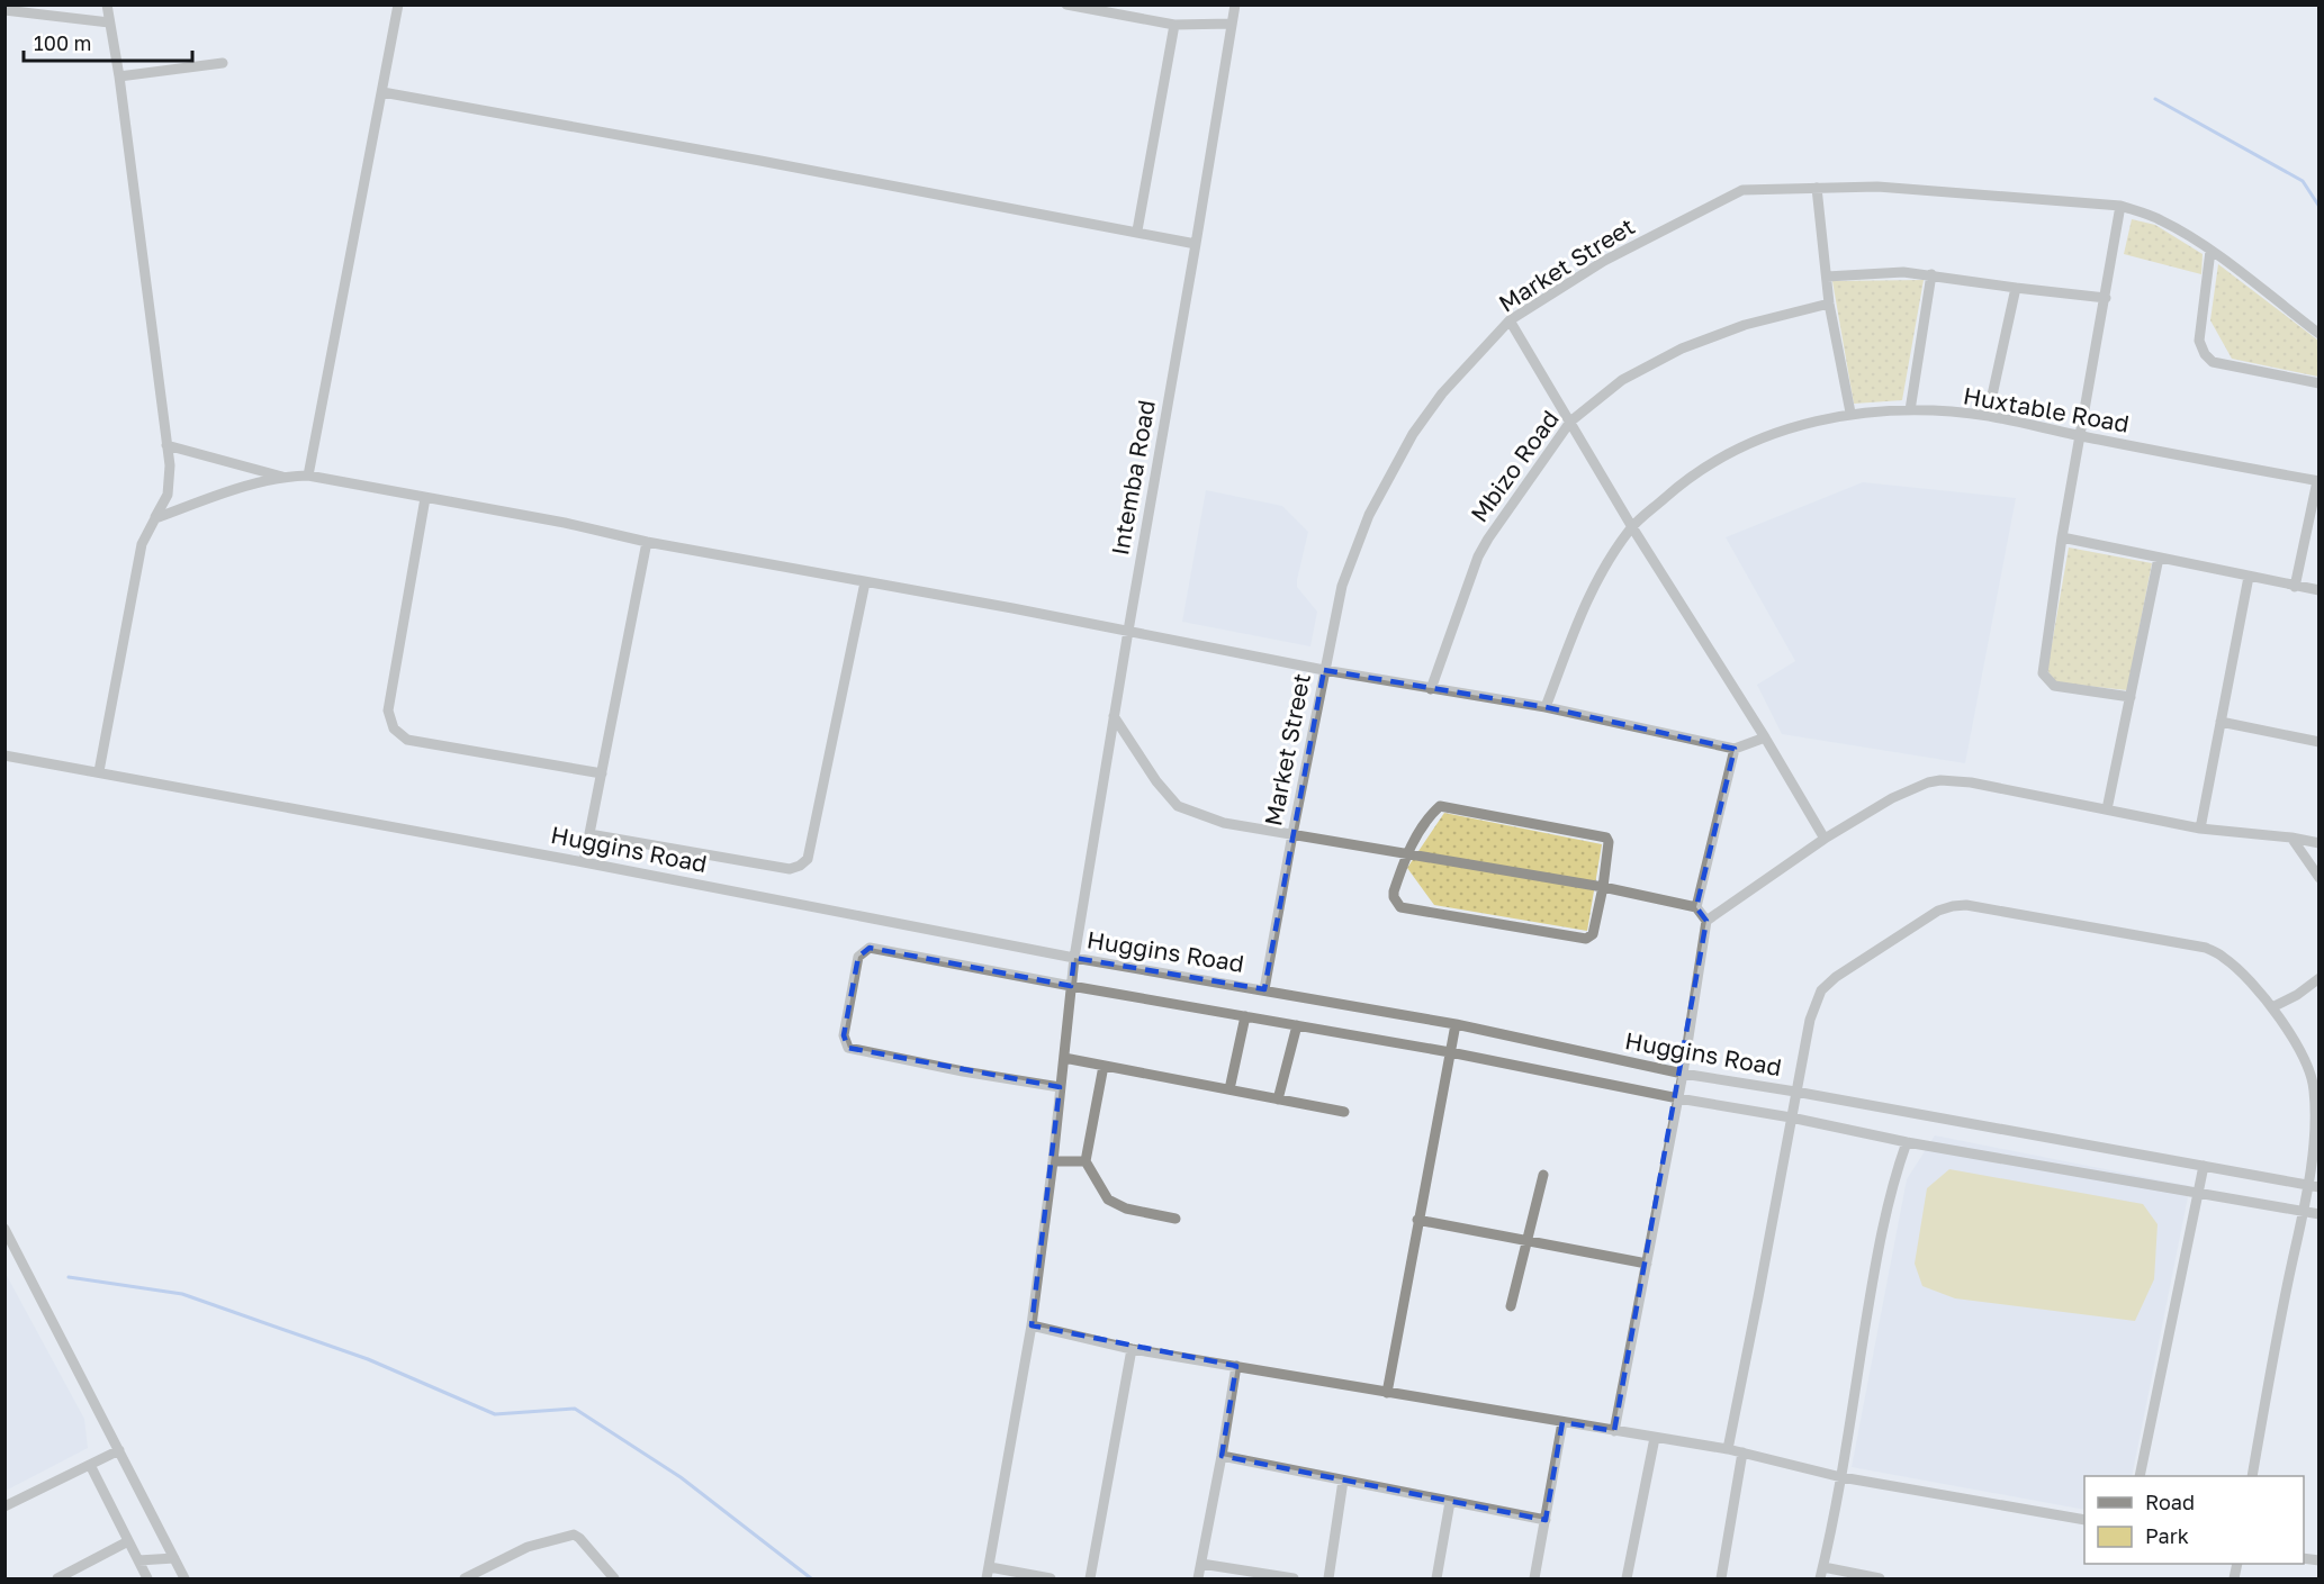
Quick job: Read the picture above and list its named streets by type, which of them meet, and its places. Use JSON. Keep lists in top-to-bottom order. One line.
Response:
{"streets":{"street":["Market Street","Huxtable Road","Mbizo Road","Intemba Road","Huggins Road"]},"crossings":[["Market Street","Huggins Road"],["Intemba Road","Huggins Road"]],"legend":["Road","Park"],"scale_bar":"100 m"}
